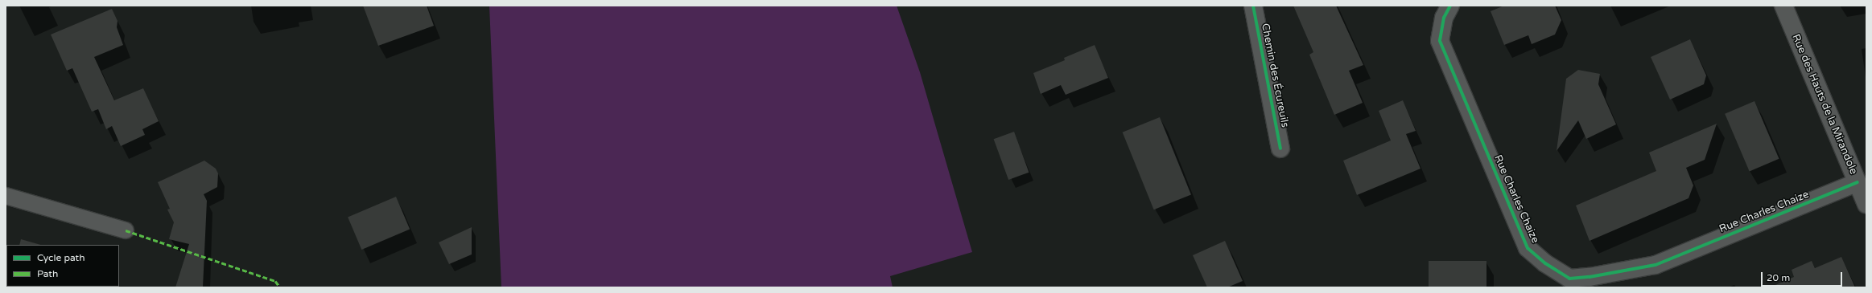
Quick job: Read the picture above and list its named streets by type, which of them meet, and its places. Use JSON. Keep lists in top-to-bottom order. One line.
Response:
{"streets":{"street":["Chemin des Écureuils","Rue des Hauts de la Mirandole","Rue Charles Chaize"]},"crossings":[["Rue des Hauts de la Mirandole","Rue Charles Chaize"]],"legend":["Cycle path","Path"],"scale_bar":"20 m"}
